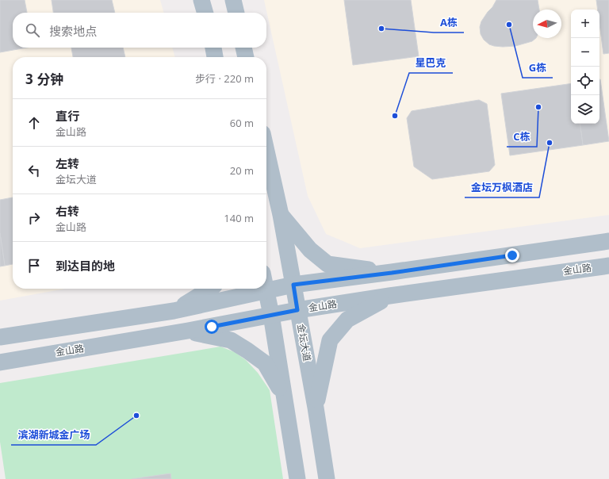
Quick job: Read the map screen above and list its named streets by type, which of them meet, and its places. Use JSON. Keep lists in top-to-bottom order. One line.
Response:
{"streets":{"main road":["金山路","金坛大道"]},"crossings":[["金山路","金坛大道"]],"places":["G栋","A栋","C栋","星巴克","金坛万枫酒店","滨湖新城金广场"],"north":"left","page":{"map_buttons":["+","−"],"search":"搜索地点","heading":["3 分钟","步行 · 220 m"],"list":[["直行","金山路","60 m"],["左转","金坛大道","20 m"],["右转","金山路","140 m"],"到达目的地"]}}
